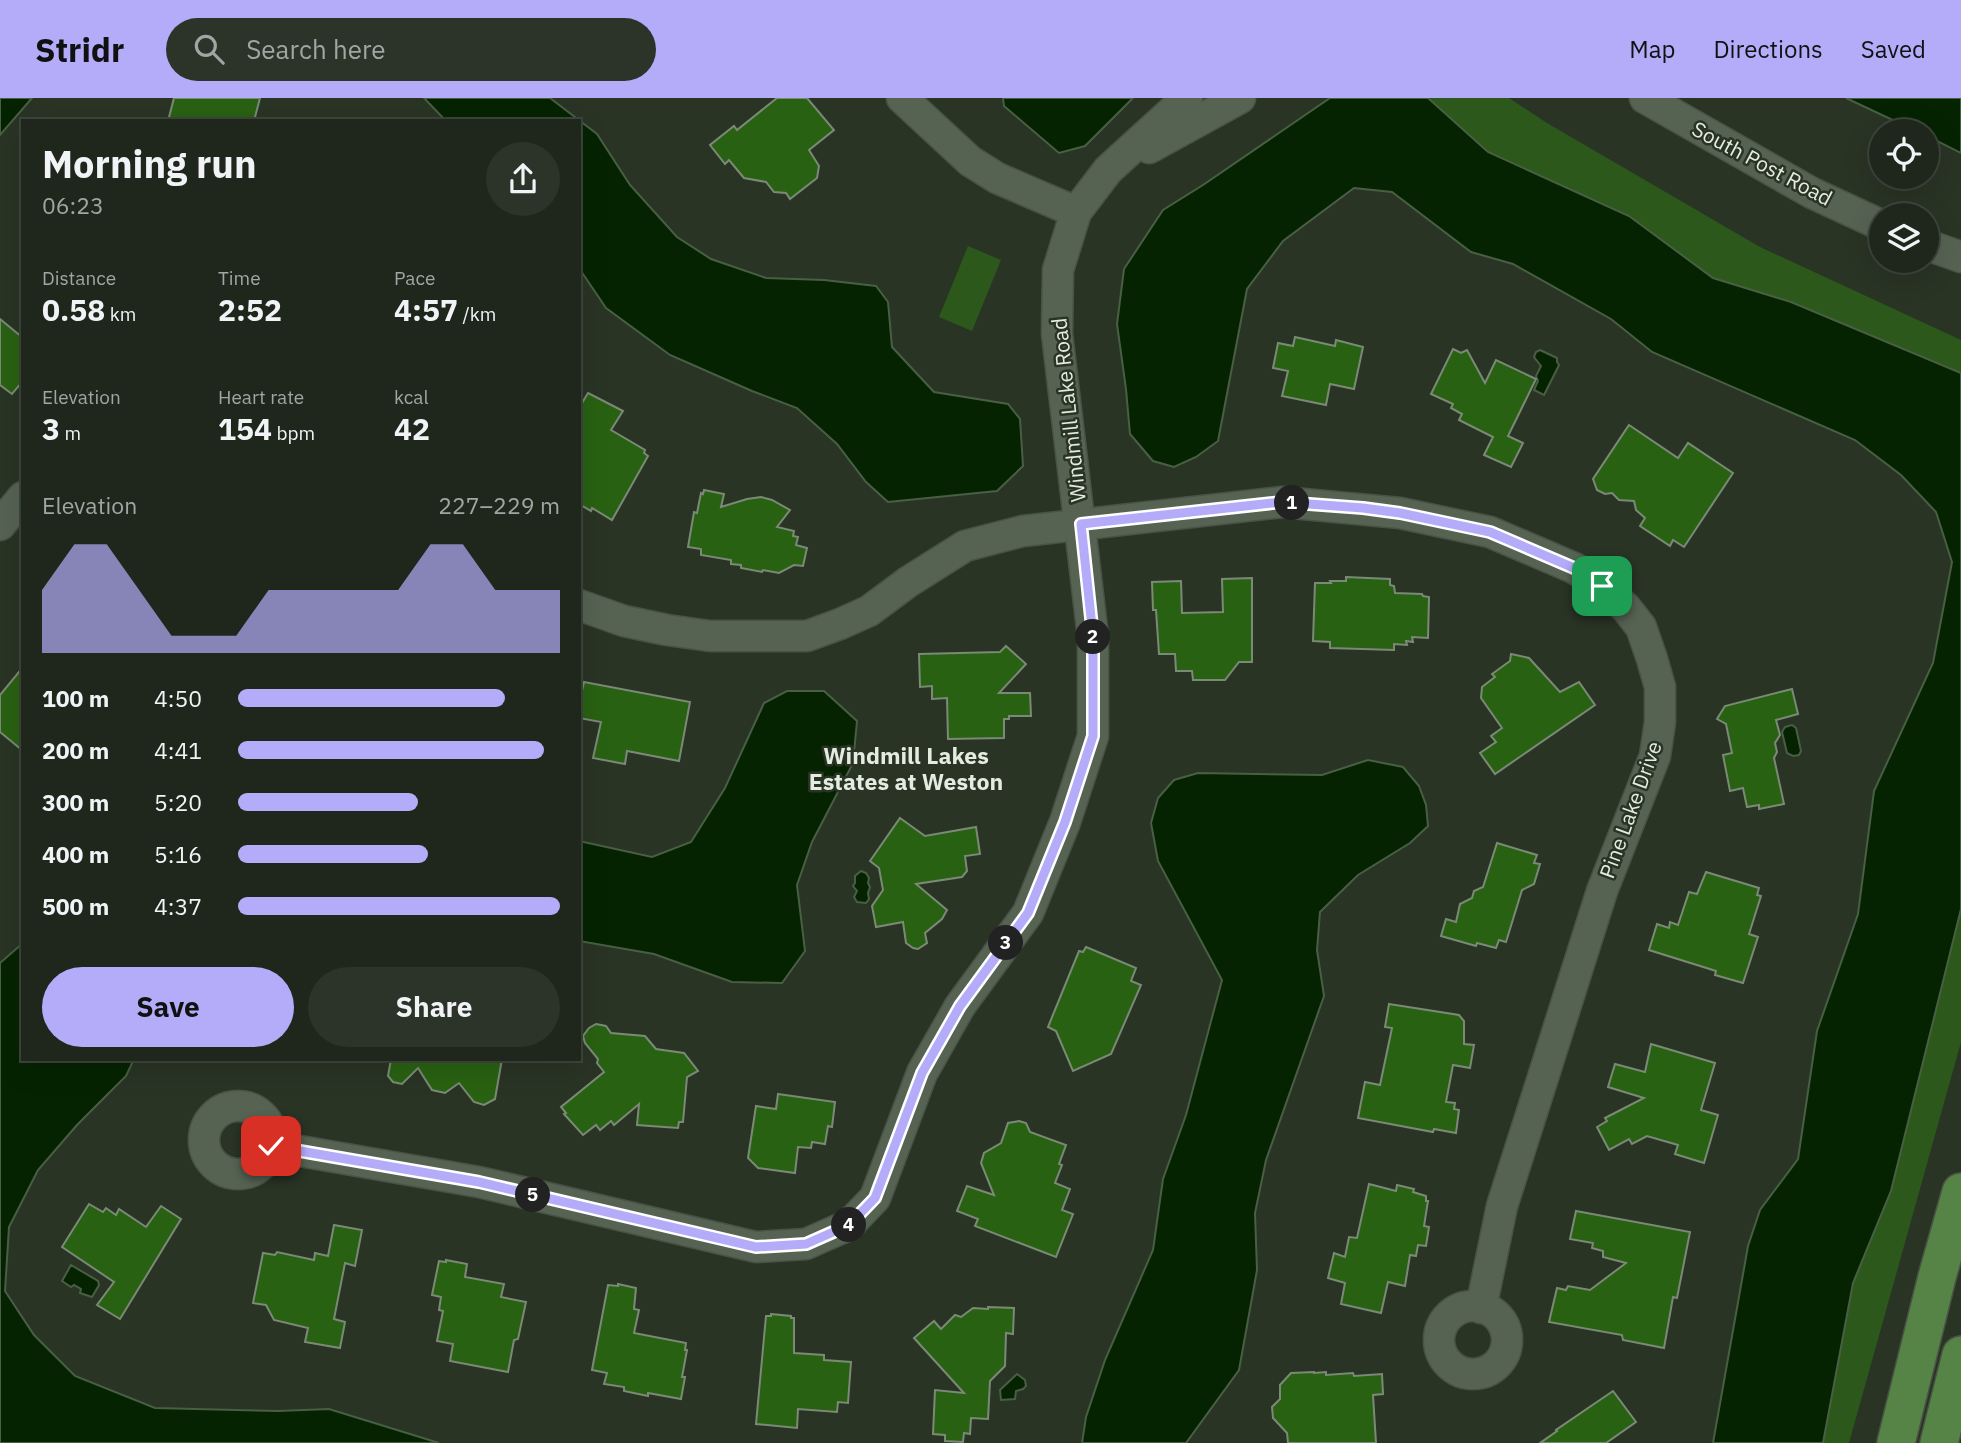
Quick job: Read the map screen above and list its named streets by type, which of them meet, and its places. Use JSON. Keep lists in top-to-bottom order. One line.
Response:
{"streets":{"street":["South Post Road","Windmill Lake Road","Pine Lake Drive"]},"crossings":[["Windmill Lake Road","Pine Lake Drive"]],"districts":["Windmill Lakes Estates at Weston"],"page":{"header":"Stridr","search":"Search here","nav":["Map","Directions","Saved"],"heading":["Morning run","06:23"],"stats":[["Distance","0.58 km"],["Time","2:52"],["Pace","4:57 /km"],["Elevation","3 m"],["Heart rate","154 bpm"],["kcal","42"]],"chart":["Elevation","227–229 m"],"pins":["1","2","3","5","4"],"list":[{"name":"100 m","note":"4:50"},{"name":"200 m","note":"4:41"},{"name":"300 m","note":"5:20"},{"name":"400 m","note":"5:16"},{"name":"500 m","note":"4:37"}],"buttons":["Save","Share"]}}
